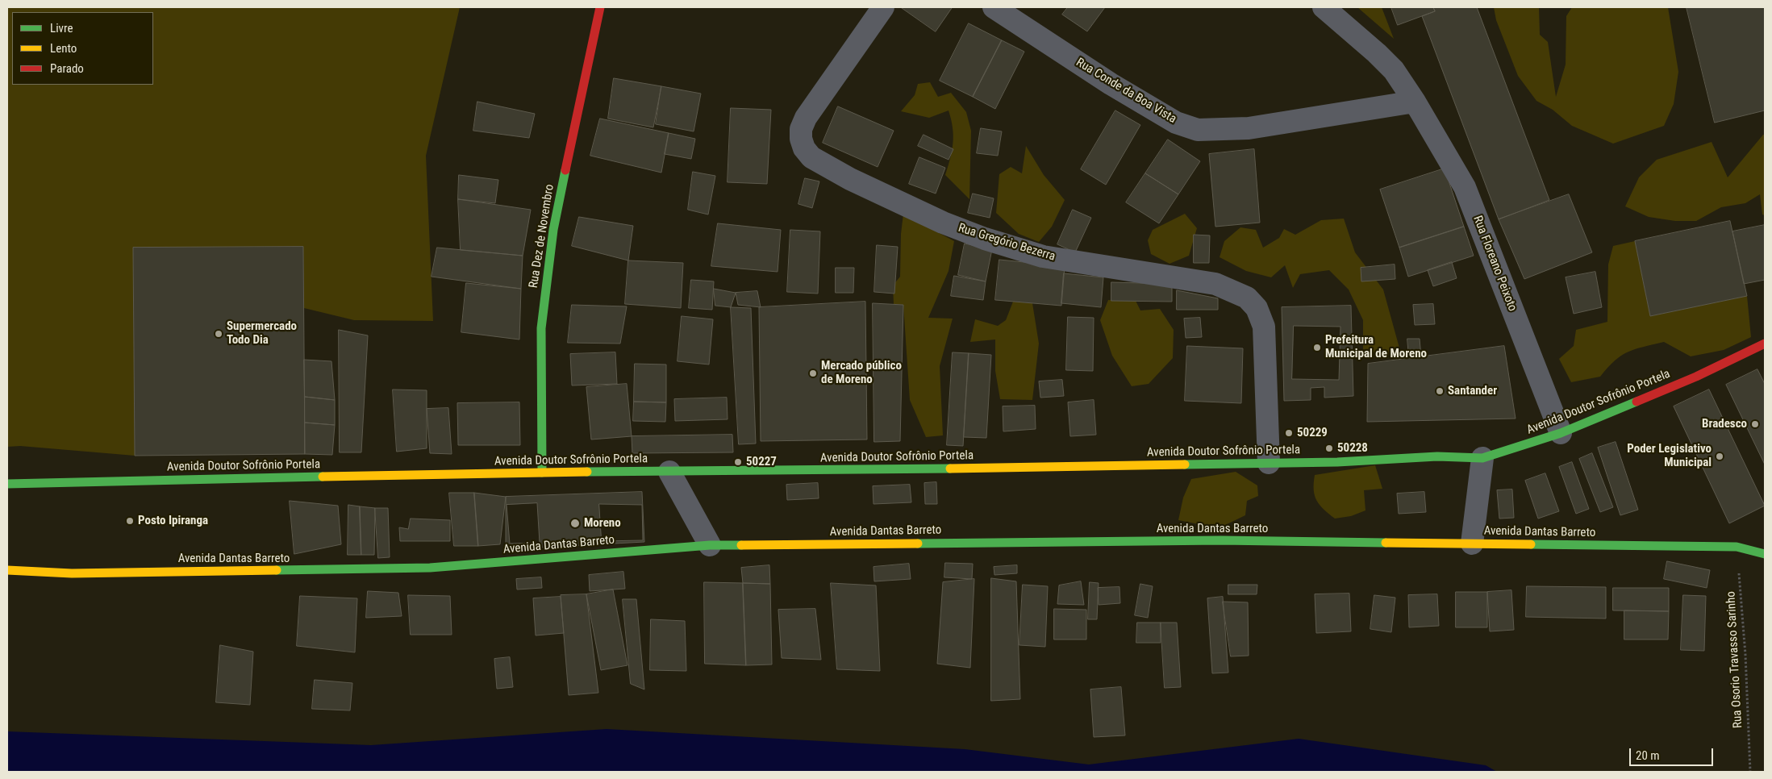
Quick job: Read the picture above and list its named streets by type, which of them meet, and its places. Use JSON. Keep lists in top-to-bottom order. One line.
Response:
{"streets":{"main road":["Rua Dez de Novembro","Avenida Doutor Sofrônio Portela","Avenida Dantas Barreto"],"street":["Rua Conde da Boa Vista","Rua Gregório Bezerra","Rua Floreano Peixoto"],"path":["Rua Osorio Travasso Sarinho"]},"crossings":[["Rua Conde da Boa Vista","Rua Floreano Peixoto"],["Rua Dez de Novembro","Avenida Doutor Sofrônio Portela"],["Rua Gregório Bezerra","Avenida Doutor Sofrônio Portela"],["Rua Floreano Peixoto","Avenida Doutor Sofrônio Portela"],["Avenida Dantas Barreto","Rua Osorio Travasso Sarinho"]],"places":["Supermercado Todo Dia","Prefeitura Municipal de Moreno","Mercado público de Moreno","Santander","Bradesco","50229","50228","Poder Legislativo Municipal","50227","Posto Ipiranga","Moreno"],"legend":["Livre","Lento","Parado"],"scale_bar":"20 m"}
